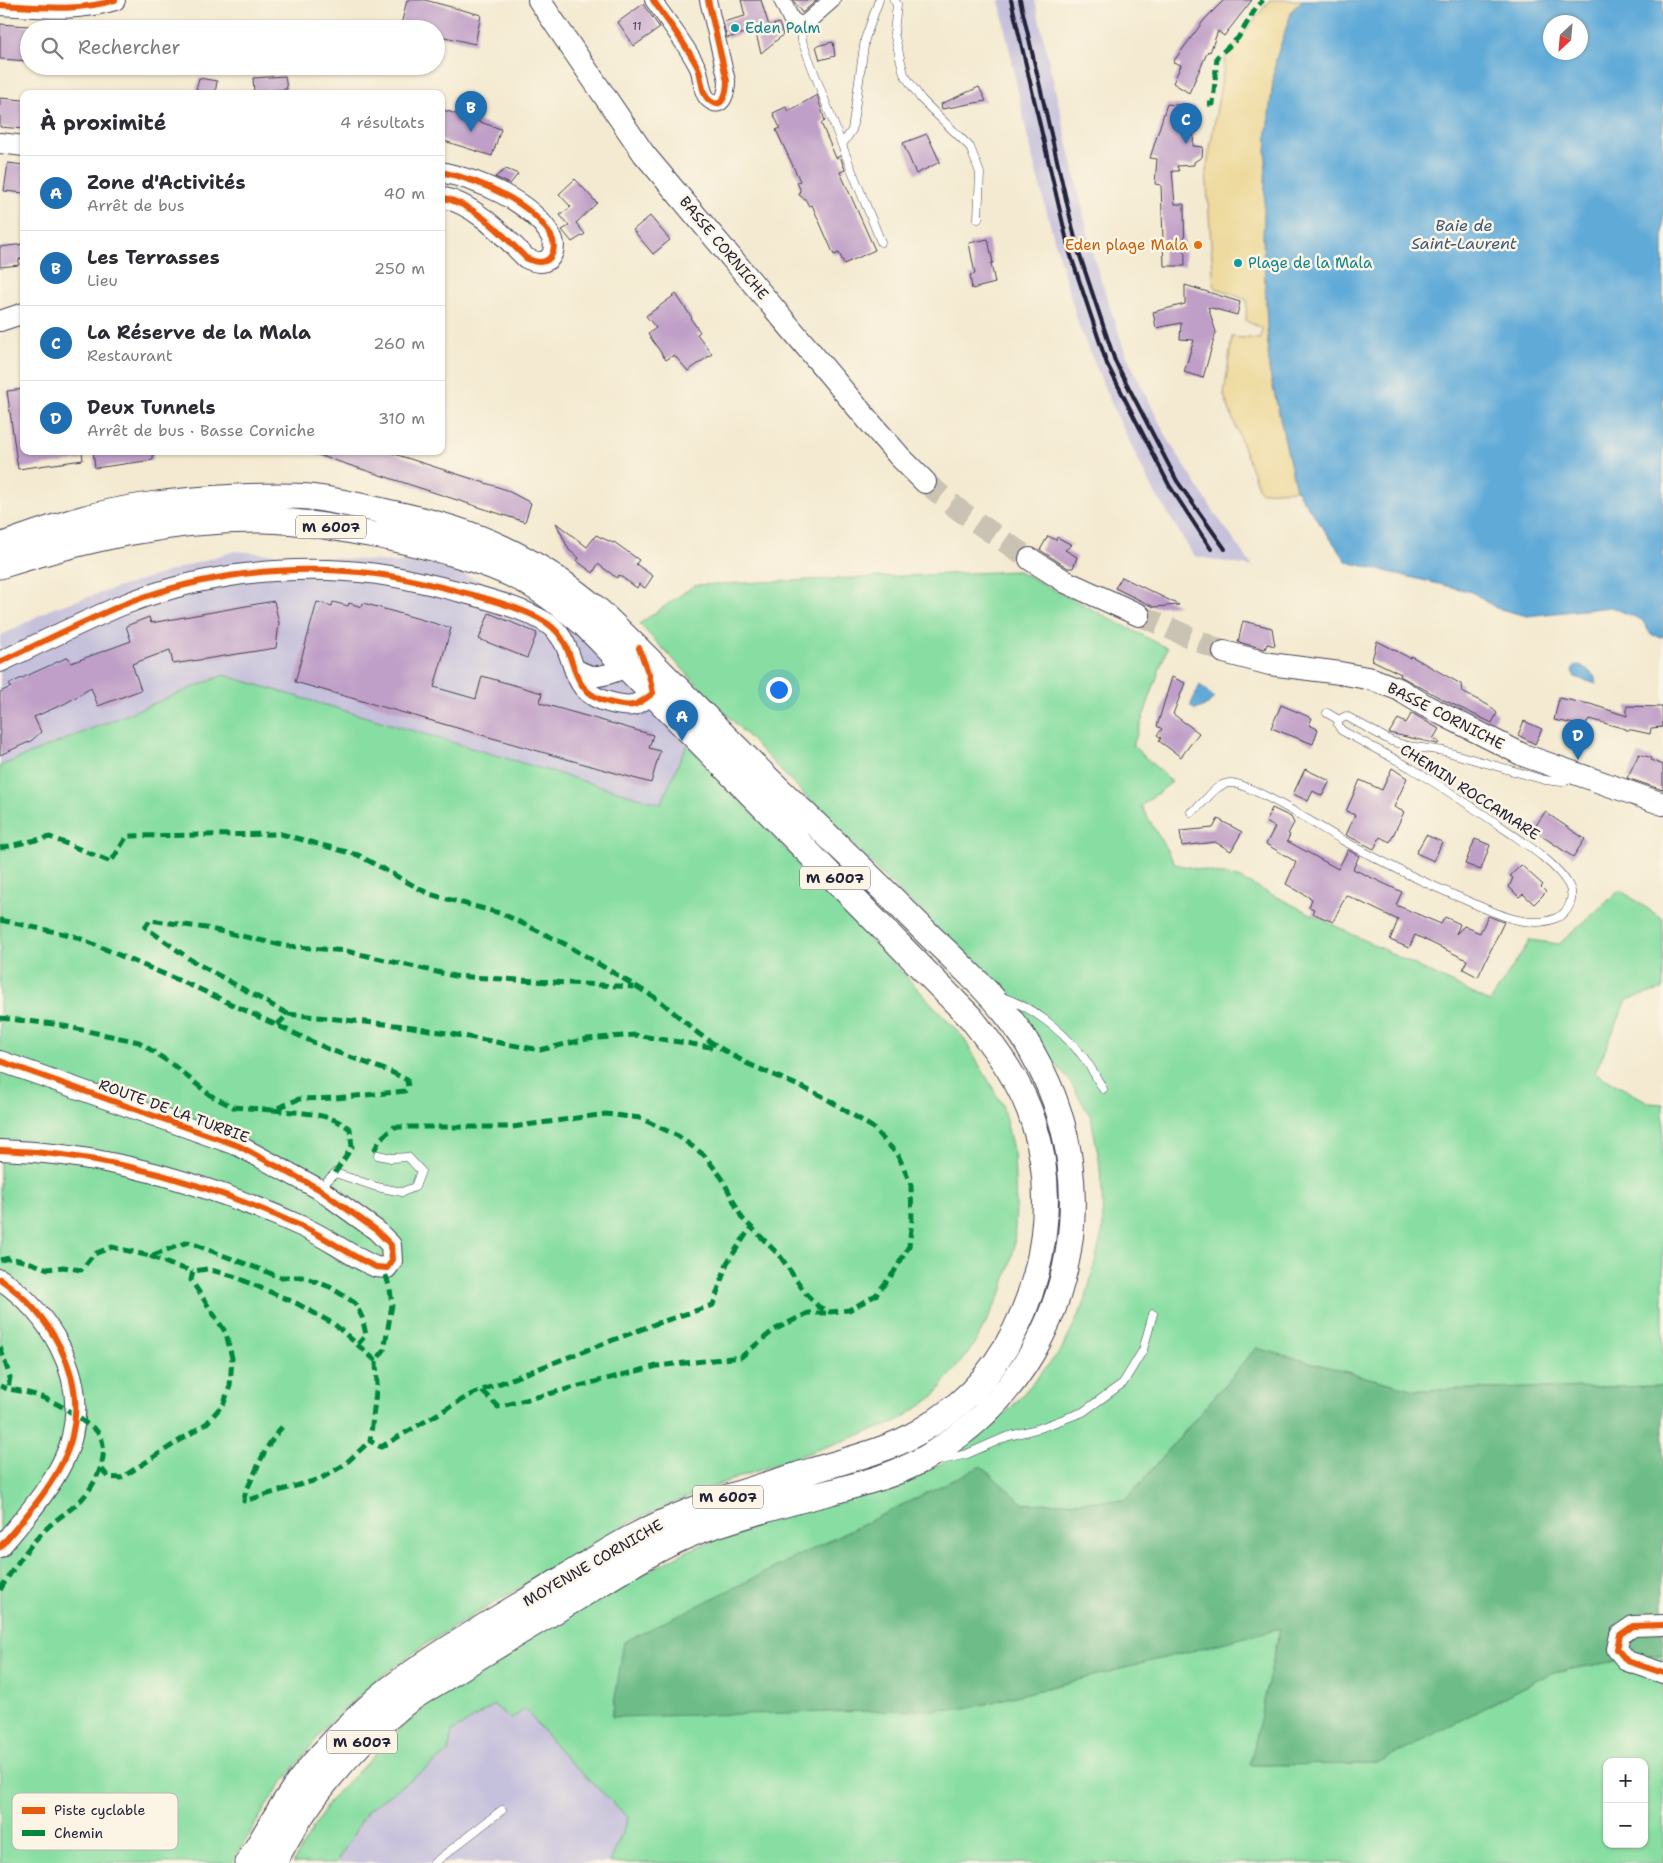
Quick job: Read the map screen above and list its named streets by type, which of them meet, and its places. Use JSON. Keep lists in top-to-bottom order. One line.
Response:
{"streets":{"main road":["BASSE CORNICHE","M 6007","MOYENNE CORNICHE"],"street":["ROUTE DE LA TURBIE"],"lane":["CHEMIN ROCCAMARE"]},"crossings":[["BASSE CORNICHE","CHEMIN ROCCAMARE"],["M 6007","MOYENNE CORNICHE"]],"water":["Baie de Saint-Laurent"],"places":["Eden Palm","Eden plage Mala","Plage de la Mala"],"house_numbers":["11"],"legend":["Piste cyclable","Chemin"],"north":"bottom left","page":{"search":"Rechercher","heading":["À proximité","4 résultats"],"pins":["B","C","A","D"],"list":[{"mark":"A","name":"Zone d'Activités","note":"Arrêt de bus","value":"40 m"},{"mark":"B","name":"Les Terrasses","note":"Lieu","value":"250 m"},{"mark":"C","name":"La Réserve de la Mala","note":"Restaurant","value":"260 m"},{"mark":"D","name":"Deux Tunnels","note":"Arrêt de bus · Basse Corniche","value":"310 m"}],"map_buttons":["+","−"]}}
